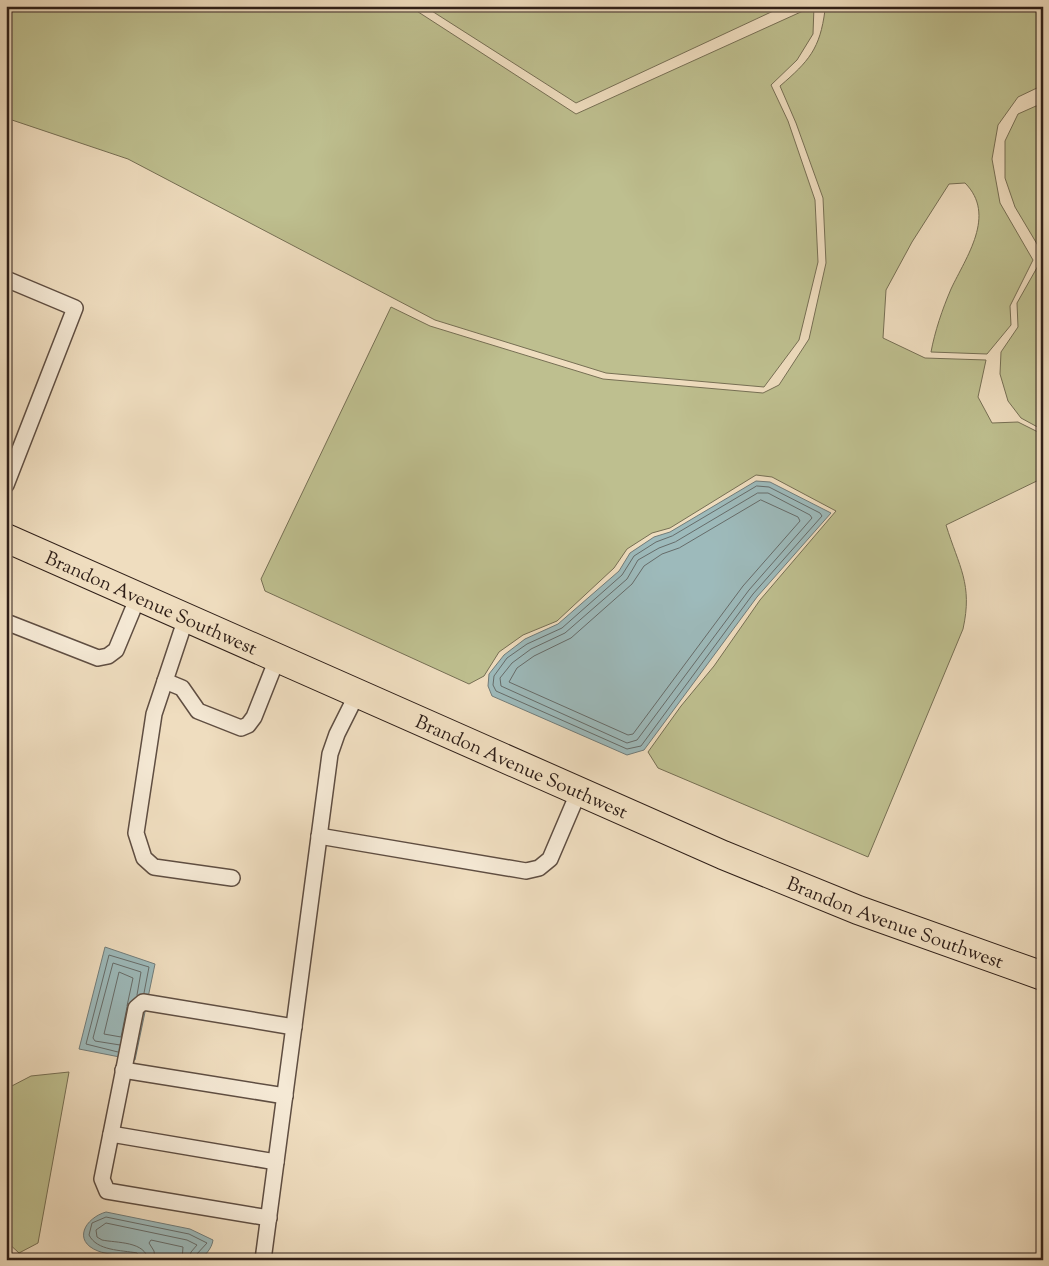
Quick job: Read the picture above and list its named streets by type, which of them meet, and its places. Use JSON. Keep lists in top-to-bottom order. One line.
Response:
{"streets":{"main road":["Brandon Avenue Southwest"]}}
